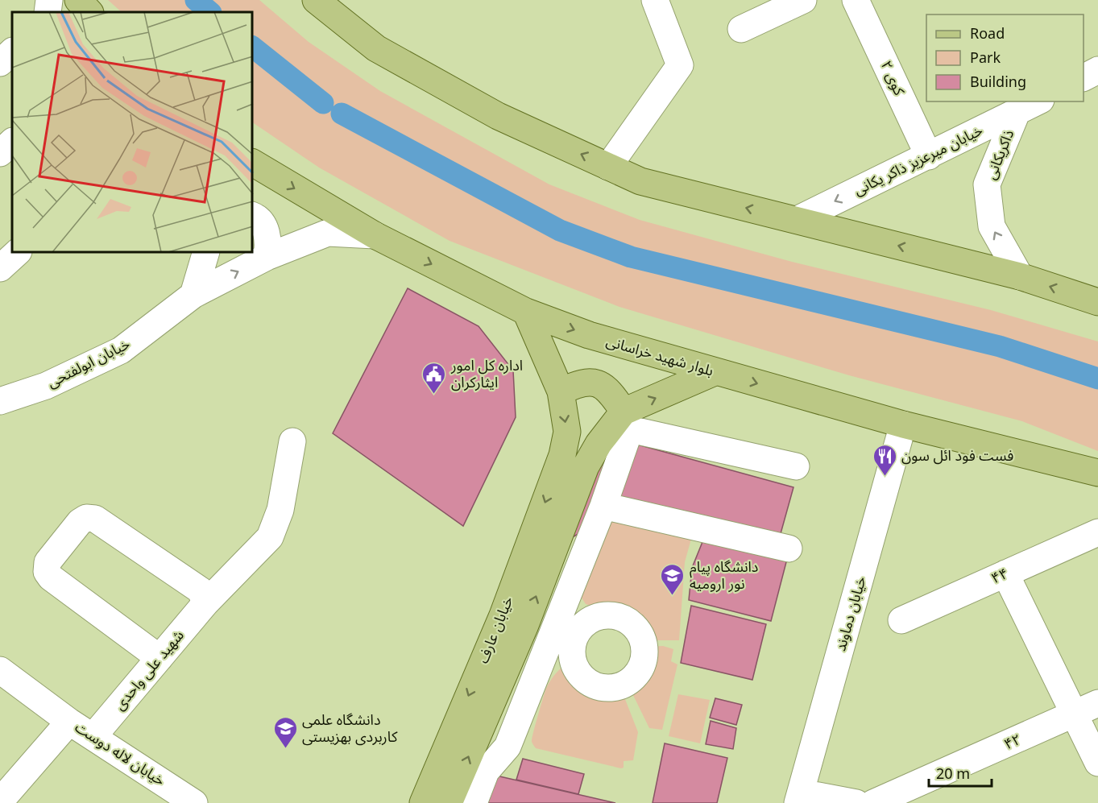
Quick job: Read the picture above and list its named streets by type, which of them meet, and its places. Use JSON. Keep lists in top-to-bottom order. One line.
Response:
{"streets":{"main road":["بلوار شهید خراسانی","خیابان عارف"],"street":["کوی ۲","ذاکریکانی","خیابان میرعزیز ذاکر یکانی","خیابان ابولفتحی","۴۴","خیابان دماوند","شهید علی واحدی","۴۲","خیابان لاله دوست"]},"crossings":[["کوی ۲","خیابان میرعزیز ذاکر یکانی"],["ذاکریکانی","خیابان میرعزیز ذاکر یکانی"],["بلوار شهید خراسانی","خیابان ابولفتحی"],["بلوار شهید خراسانی","خیابان دماوند"],["بلوار شهید خراسانی","خیابان عارف"],["شهید علی واحدی","خیابان لاله دوست"]],"one_way":["ذاکریکانی"],"places":{"public building":["اداره کل امور ایثارکران"],"restaurant":["فست فود ائل سون"],"school or university":["دانشگاه پیام نور ارومیه","دانشگاه علمی کاربردی بهزیستی"]},"legend":["Road","Park","Building"],"scale_bar":"20 m"}
